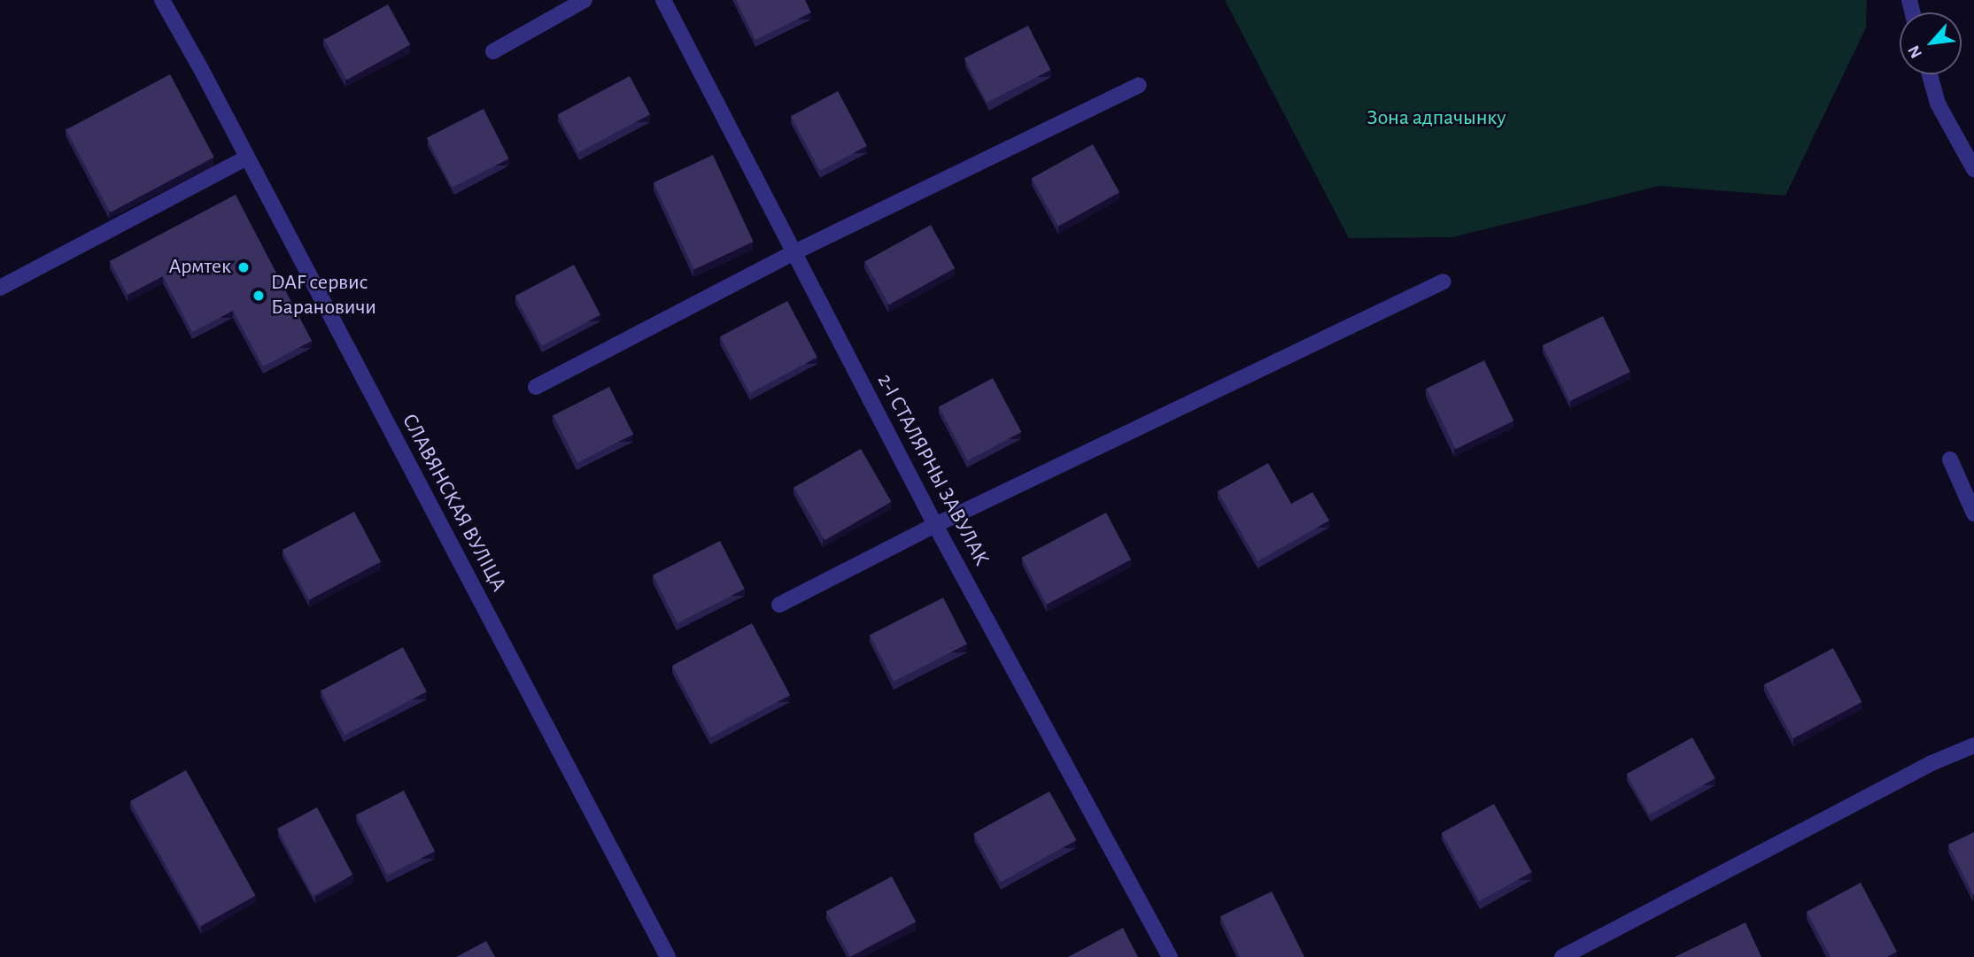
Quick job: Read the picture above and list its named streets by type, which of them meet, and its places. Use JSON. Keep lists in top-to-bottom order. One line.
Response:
{"streets":{"street":["2-І СТАЛЯРНЫ ЗАВУЛАК","СЛАВЯНСКАЯ ВУЛІЦА"]},"parks":["Зона адпачынку"],"places":["Армтек","DAF сервис Барановичи"],"north":"bottom left"}
